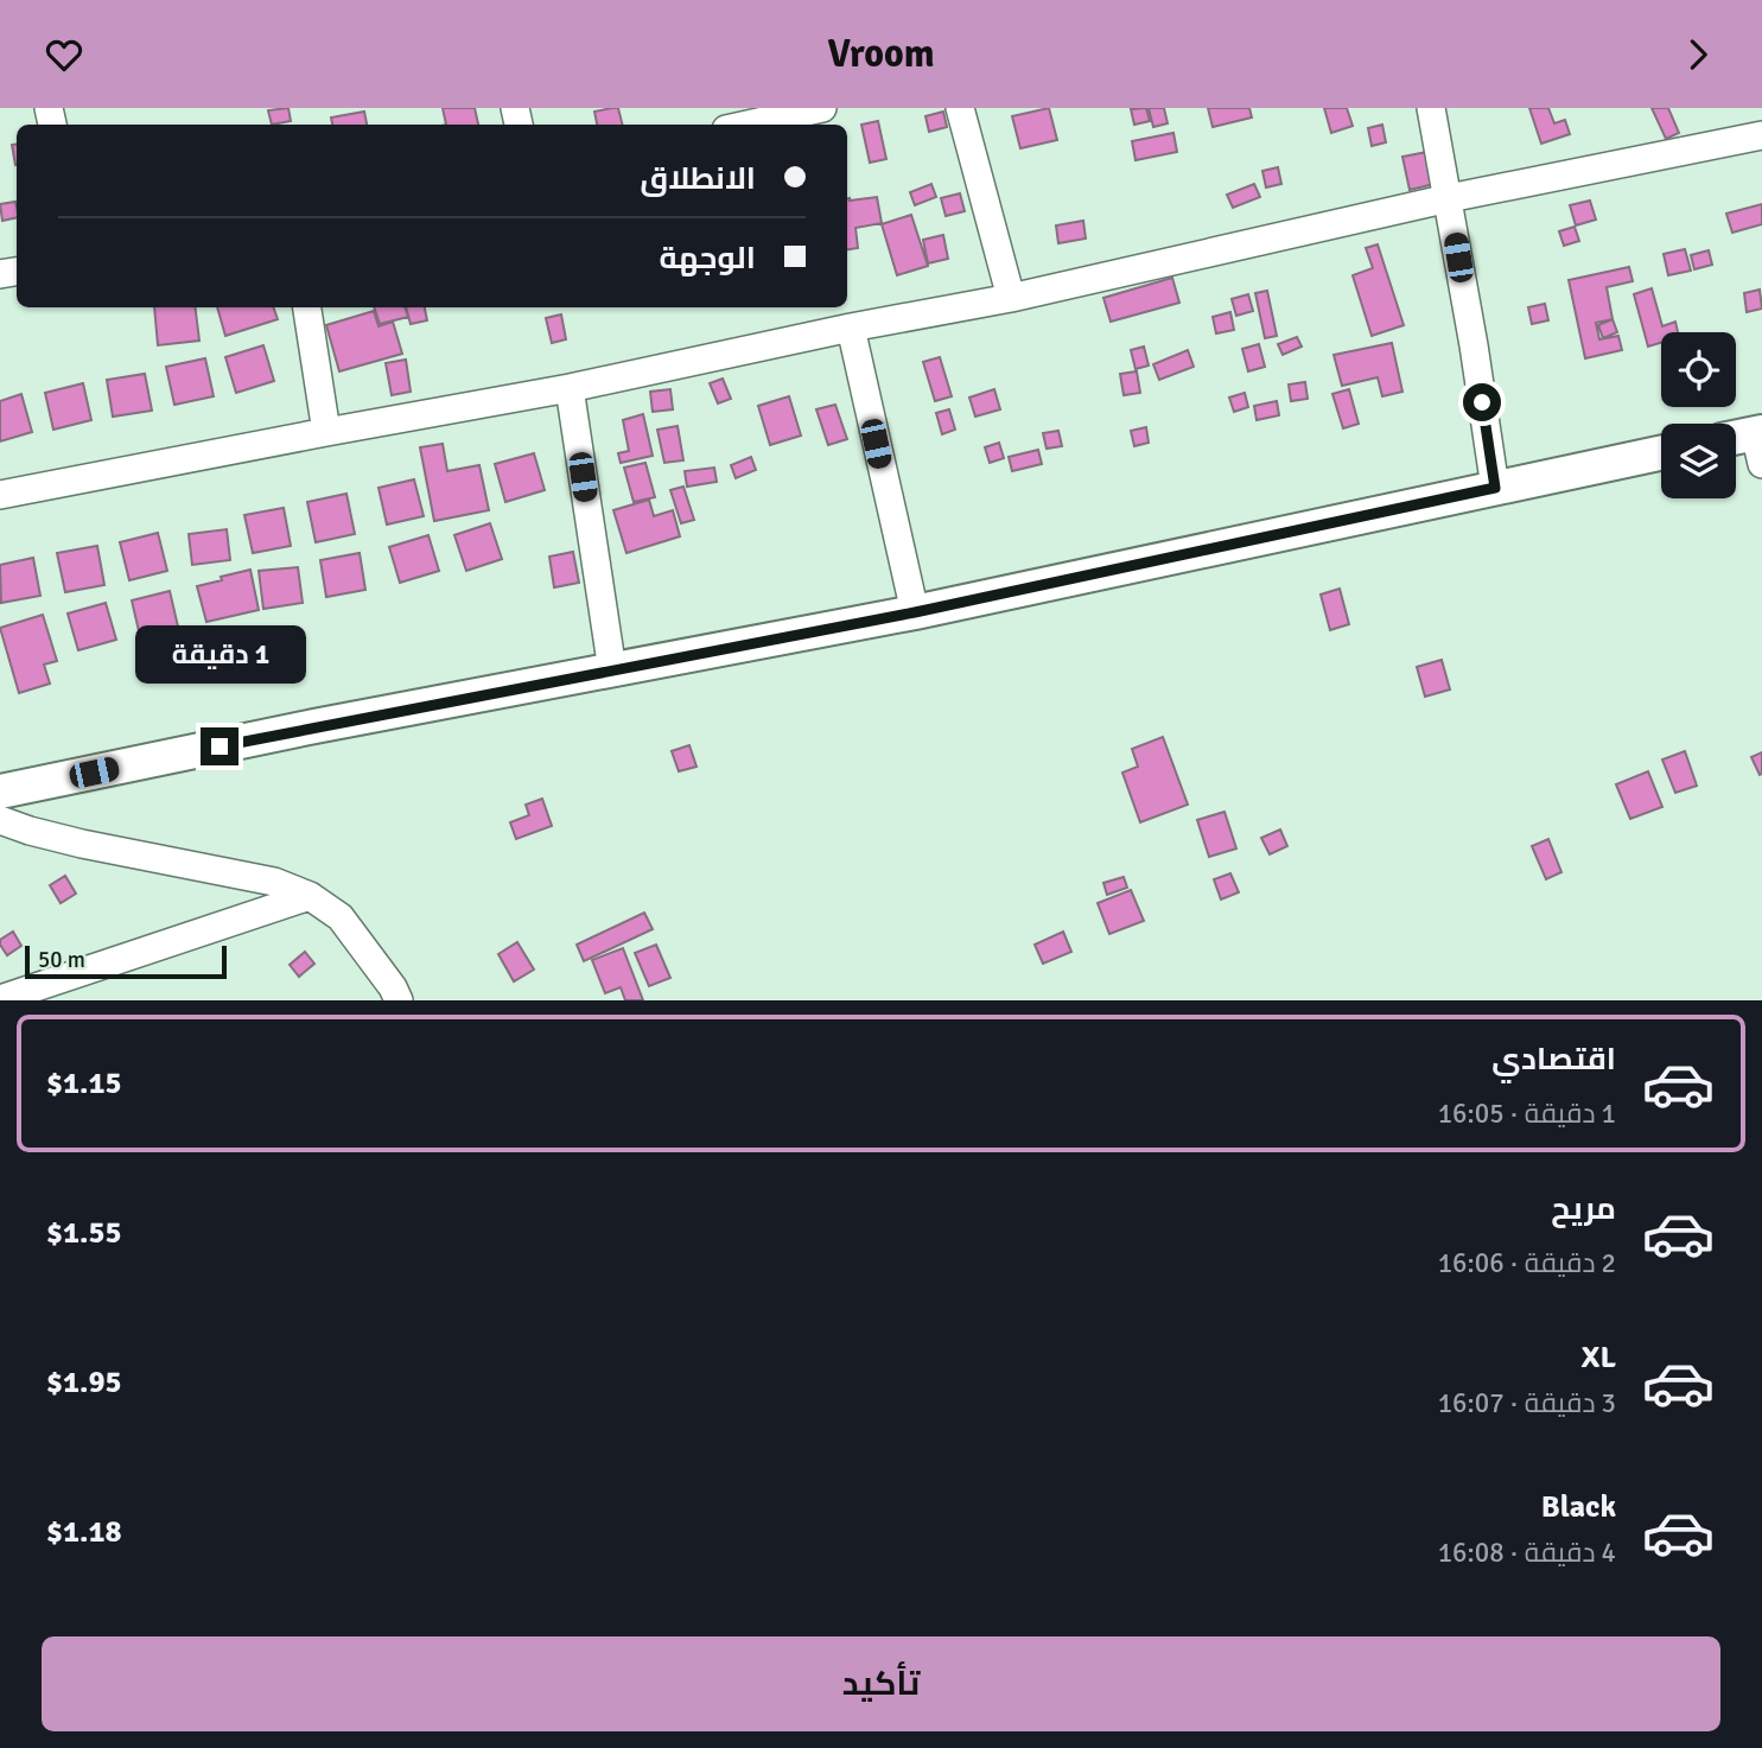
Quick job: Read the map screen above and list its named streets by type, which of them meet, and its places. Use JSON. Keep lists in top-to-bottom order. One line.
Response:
{"scale_bar":"50 m","page":{"header":"Vroom","banner":["الانطلاق","الوجهة"],"bubble":"1 دقيقة","scale":"50 m","list":[{"name":"اقتصادي","note":"1 دقيقة · 16:05","value":"$1.15"},{"name":"مريح","note":"2 دقيقة · 16:06","value":"$1.55"},{"name":"XL","note":"3 دقيقة · 16:07","value":"$1.95"},{"name":"Black","note":"4 دقيقة · 16:08","value":"$1.18"}],"buttons":"تأكيد"}}
